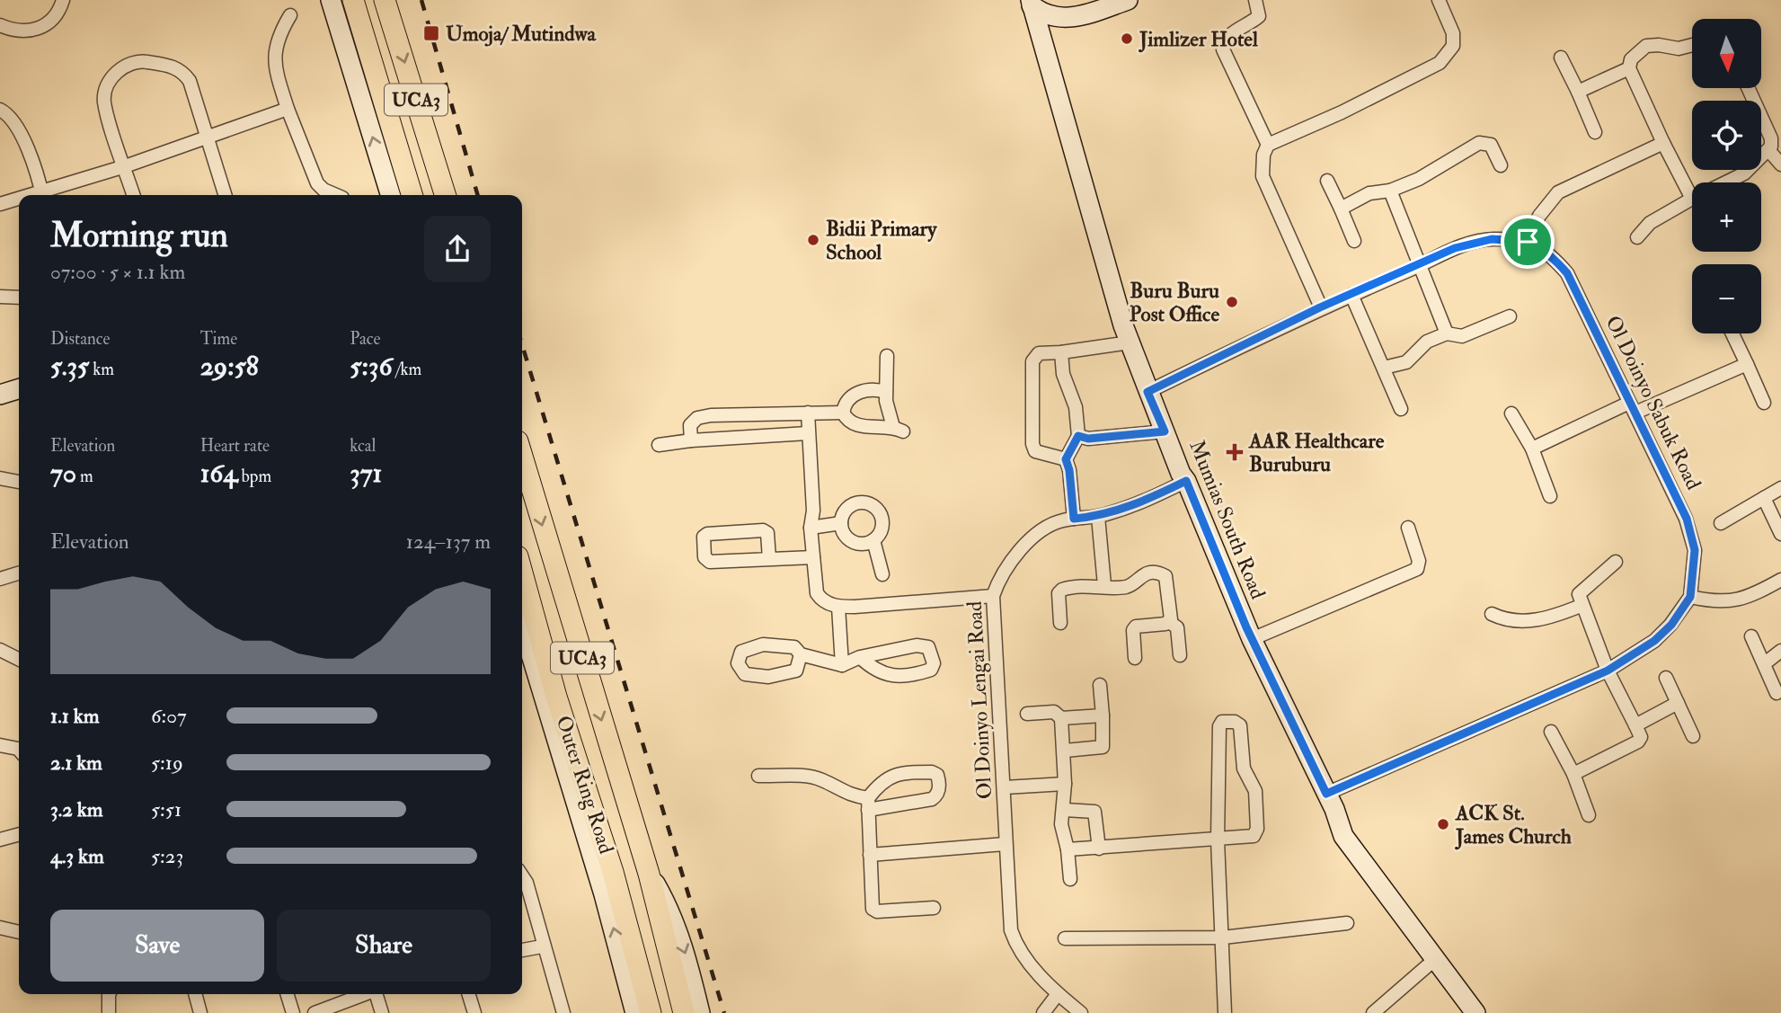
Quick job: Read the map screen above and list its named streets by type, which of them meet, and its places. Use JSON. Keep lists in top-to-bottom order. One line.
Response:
{"streets":{"main road":["UCA3","Mumias South Road","Outer Ring Road"],"street":["Ol Doinyo Sabuk Road","Ol Doinyo Lengai Road"]},"crossings":[["Ol Doinyo Sabuk Road","Mumias South Road"],["Mumias South Road","Ol Doinyo Lengai Road"]],"places":{"transit":["Umoja/ Mutindwa"],"other":["Jimlizer Hotel","Bidii Primary School","Buru Buru Post Office","ACK St. James Church"],"health":["AAR Healthcare Buruburu"]},"north":"bottom","page":{"map_buttons":["+","−"],"heading":["Morning run","07:00 · 5 × 1.1 km"],"stats":[["Distance","5.35 km"],["Time","29:58"],["Pace","5:36 /km"],["Elevation","70 m"],["Heart rate","164 bpm"],["kcal","371"]],"chart":["Elevation","124–137 m"],"list":[{"name":"1.1 km","note":"6:07"},{"name":"2.1 km","note":"5:19"},{"name":"3.2 km","note":"5:51"},{"name":"4.3 km","note":"5:23"}],"buttons":["Save","Share"]}}
